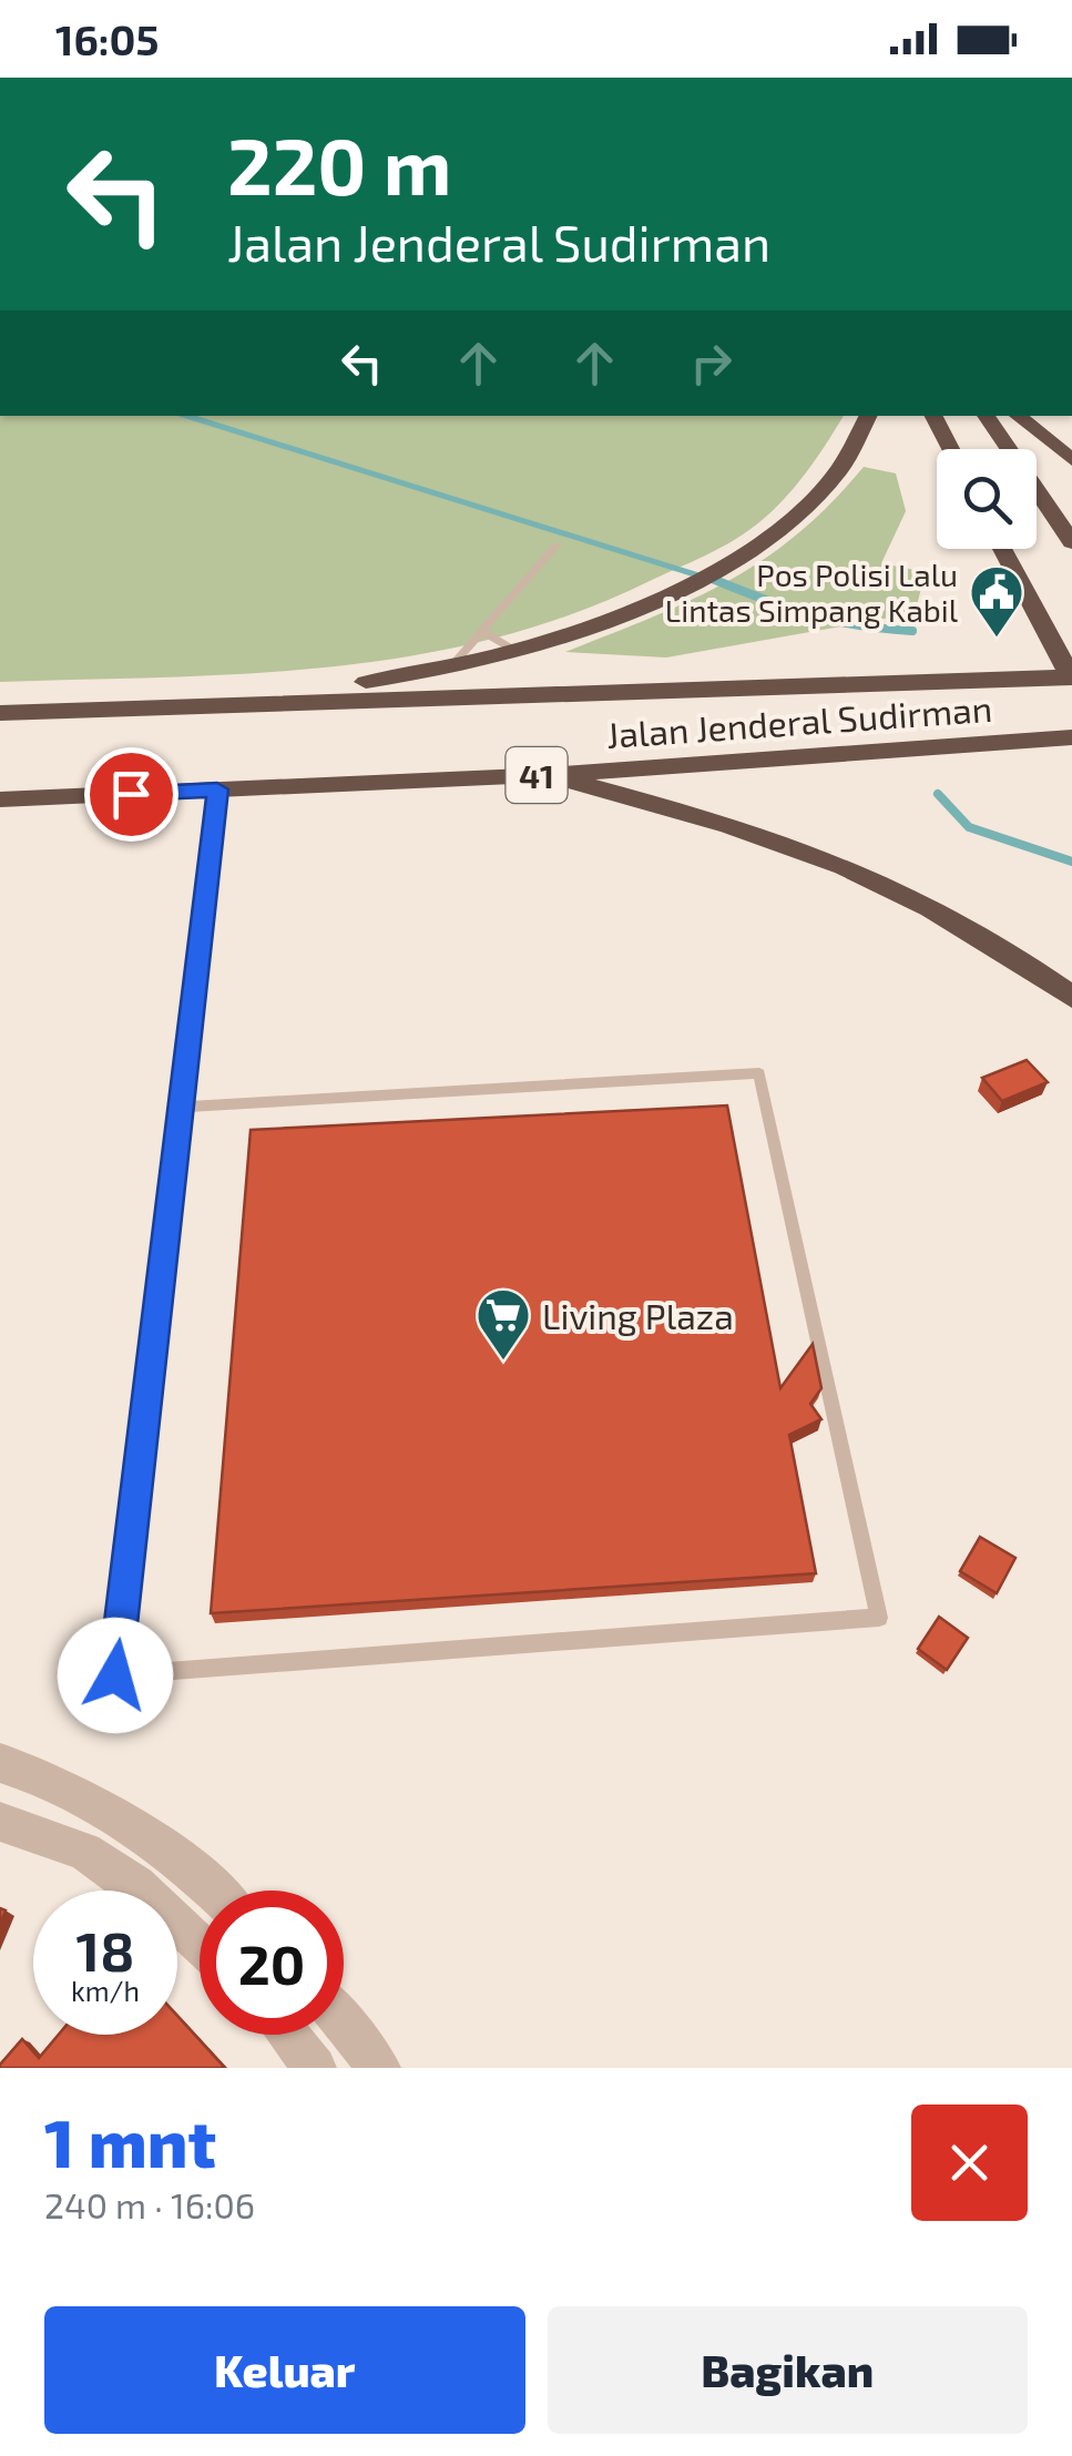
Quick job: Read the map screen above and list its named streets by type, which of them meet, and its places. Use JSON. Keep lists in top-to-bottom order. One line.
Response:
{"streets":{"highway":["Jalan Jenderal Sudirman","41"]},"places":{"public building":["Pos Polisi Lalu Lintas Simpang Kabil"],"supermarket":["Living Plaza"]},"page":{"status":"16:05","turn":["220 m","Jalan Jenderal Sudirman"],"speed":"18 km/h","limit":"20","heading":["1 mnt","240 m · 16:06"],"buttons":["Keluar","Bagikan"]}}
